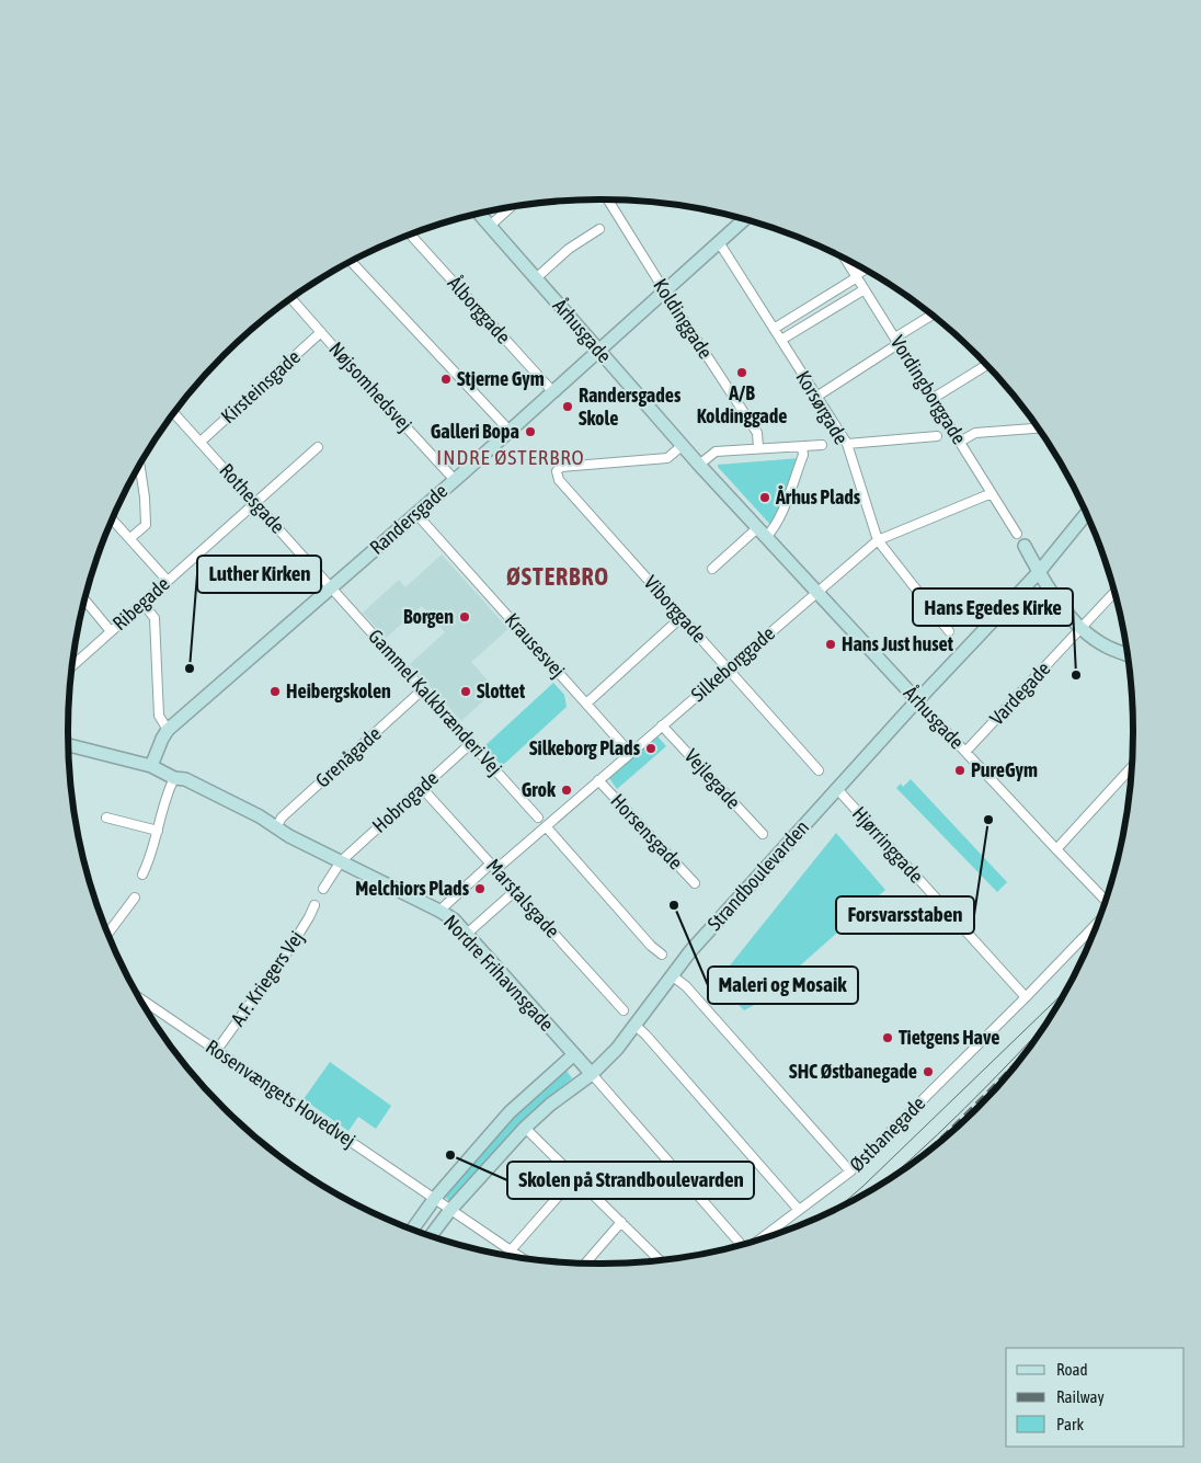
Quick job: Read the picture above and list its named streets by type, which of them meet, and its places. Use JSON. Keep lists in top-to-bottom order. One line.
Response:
{"streets":{"street":["Ålborggade","Koldinggade","Århusgade","Kirsteinsgade","Nøjsomhedsvej","Vordingborggade","Korsørgade","Rothesgade","Randersgade","Ribegade","Viborggade","Krausesvej","Silkeborggade","Vardegade","Gammel Kalkbrænderi Vej","Grenågade","Vejlegade","Hobrogade","Horsensgade","Hjørringgade","Strandboulevarden","Marstalsgade","Nordre Frihavnsgade","A.F. Kriegers Vej","Rosenvængets Hovedvej","Østbanegade"]},"crossings":[["Ålborggade","Randersgade"],["Koldinggade","Randersgade"],["Århusgade","Randersgade"],["Århusgade","Viborggade"],["Århusgade","Silkeborggade"],["Århusgade","Vardegade"],["Århusgade","Strandboulevarden"],["Kirsteinsgade","Nøjsomhedsvej"],["Kirsteinsgade","Rothesgade"],["Nøjsomhedsvej","Randersgade"],["Vordingborggade","Silkeborggade"],["Korsørgade","Randersgade"],["Korsørgade","Silkeborggade"],["Rothesgade","Randersgade"],["Rothesgade","Ribegade"],["Rothesgade","Gammel Kalkbrænderi Vej"],["Randersgade","Krausesvej"],["Randersgade","Gammel Kalkbrænderi Vej"],["Randersgade","Nordre Frihavnsgade"],["Viborggade","Silkeborggade"],["Krausesvej","Silkeborggade"],["Silkeborggade","Vejlegade"],["Silkeborggade","Horsensgade"],["Silkeborggade","Marstalsgade"],["Gammel Kalkbrænderi Vej","Grenågade"],["Gammel Kalkbrænderi Vej","Hobrogade"],["Grenågade","Nordre Frihavnsgade"],["Hobrogade","Marstalsgade"],["Hobrogade","Nordre Frihavnsgade"],["Hjørringgade","Strandboulevarden"],["Hjørringgade","Østbanegade"],["Strandboulevarden","Nordre Frihavnsgade"],["Strandboulevarden","Rosenvængets Hovedvej"],["A.F. Kriegers Vej","Rosenvængets Hovedvej"]],"districts":["INDRE ØSTERBRO","ØSTERBRO"],"places":["A/B Koldinggade","Stjerne Gym","Randersgades Skole","Galleri Bopa","Århus Plads","Borgen","Hans Just huset","Luther Kirken","Hans Egedes Kirke","Heibergskolen","Slottet","Silkeborg Plads","PureGym","Grok","Forsvarsstaben","Melchiors Plads","Maleri og Mosaik","Tietgens Have","SHC Østbanegade","Skolen på Strandboulevarden"],"legend":["Road","Railway","Park"]}
